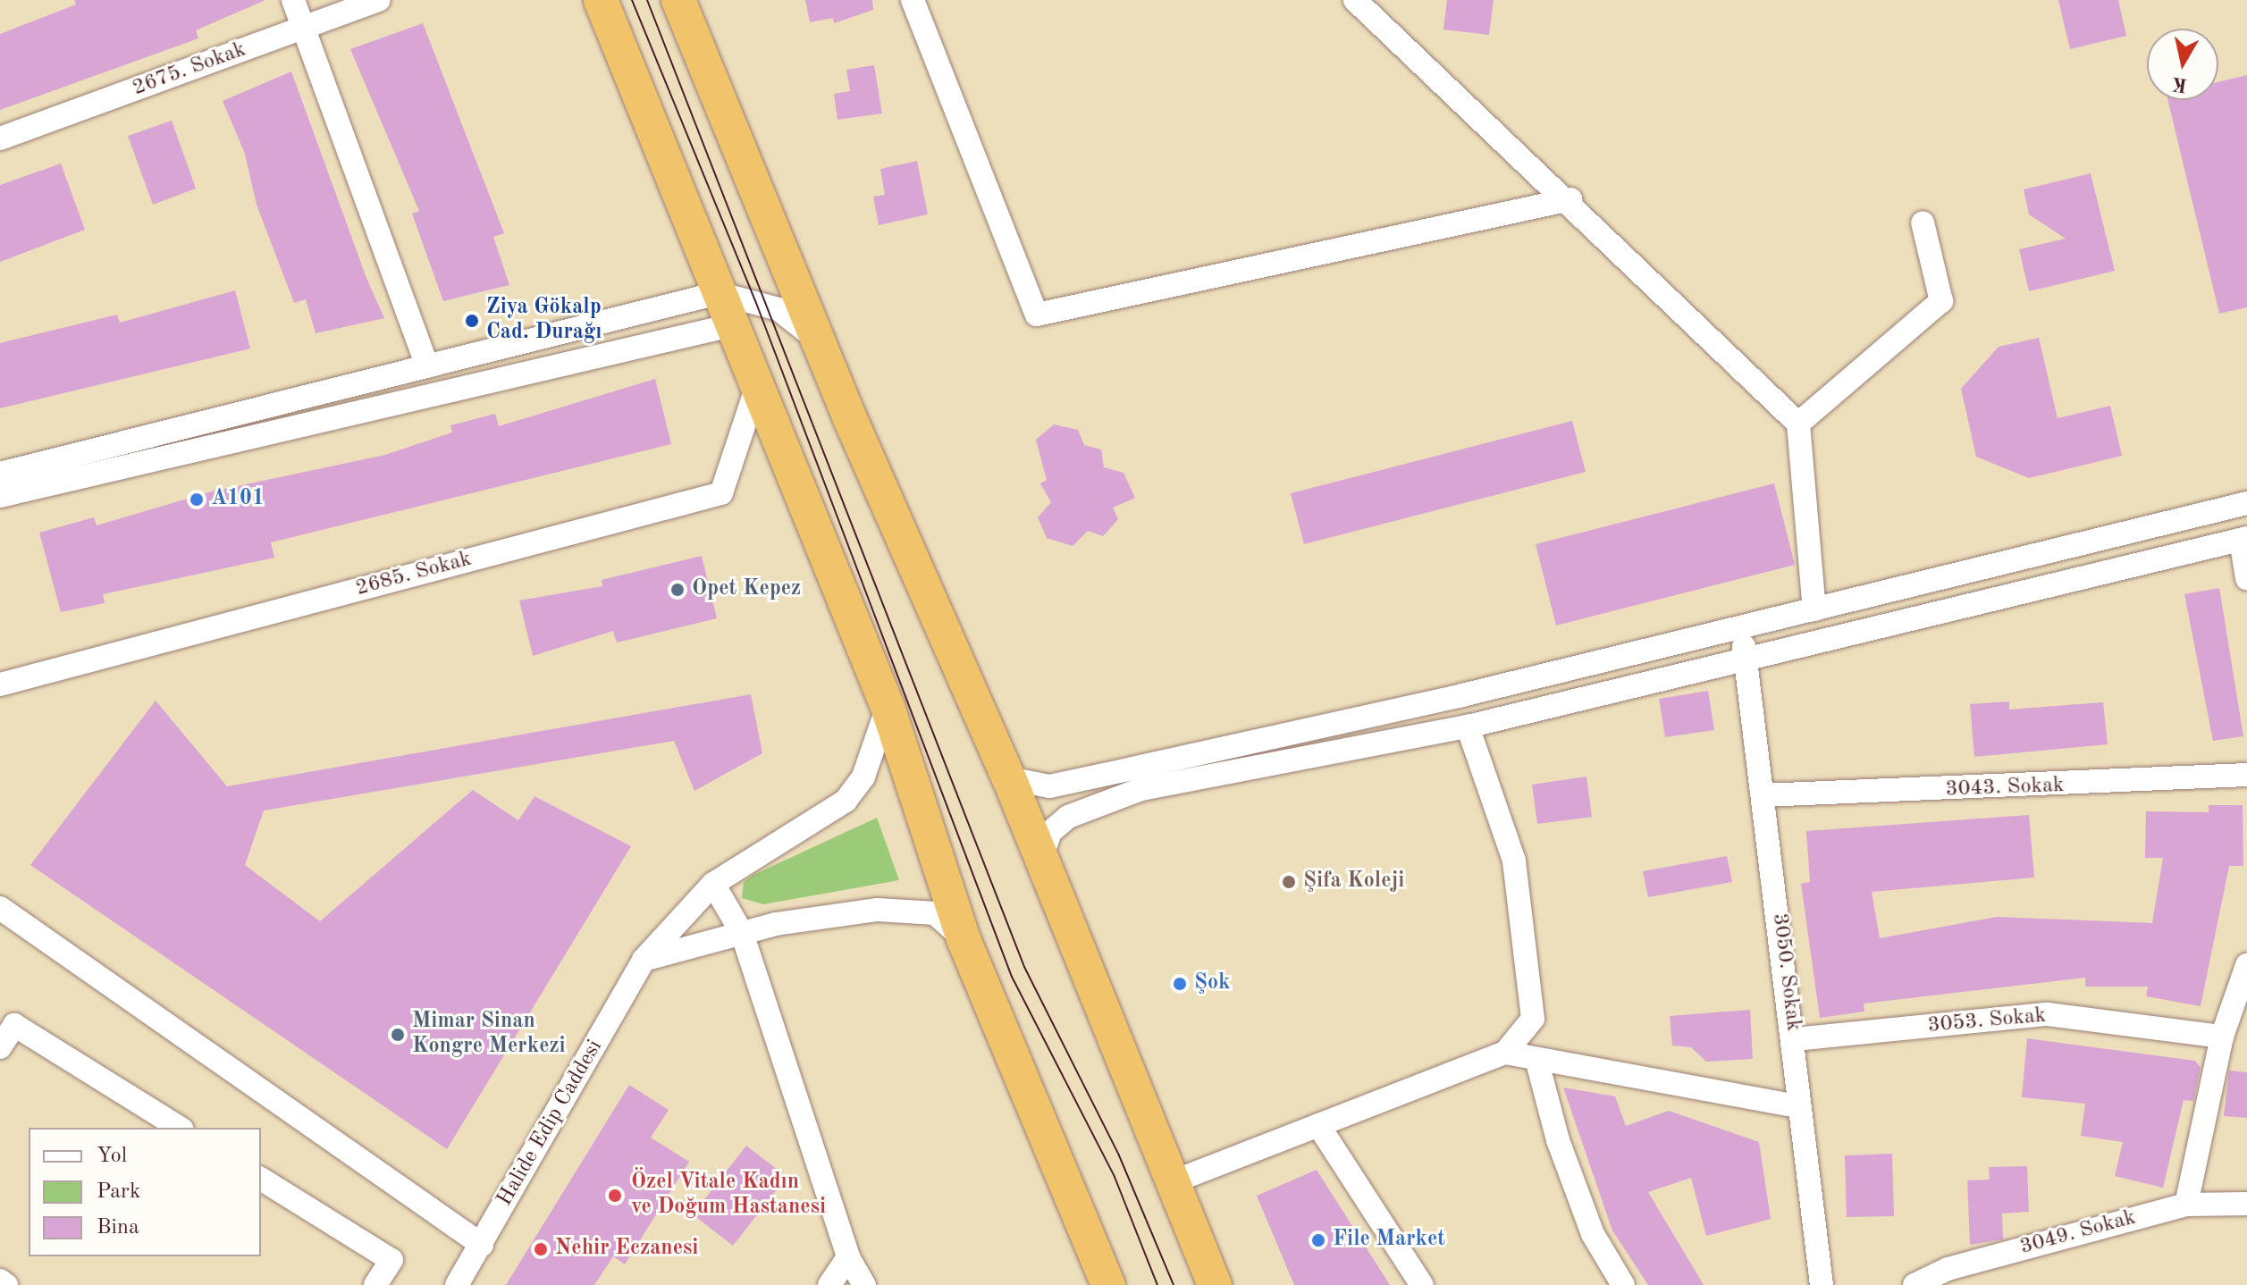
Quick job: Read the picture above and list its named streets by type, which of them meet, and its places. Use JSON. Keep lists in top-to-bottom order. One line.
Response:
{"streets":{"street":["2675. Sokak","2685. Sokak","3043. Sokak","3050. Sokak","3053. Sokak","Halide Edip Caddesi","3049. Sokak"]},"crossings":[["3043. Sokak","3050. Sokak"],["3050. Sokak","3053. Sokak"]],"places":["Ziya Gökalp Cad. Durağı","A101","Opet Kepez","Şifa Koleji","Şok","Mimar Sinan Kongre Merkezi","Özel Vitale Kadın ve Doğum Hastanesi","File Market","Nehir Eczanesi"],"legend":["Yol","Park","Bina"],"north":"bottom"}
